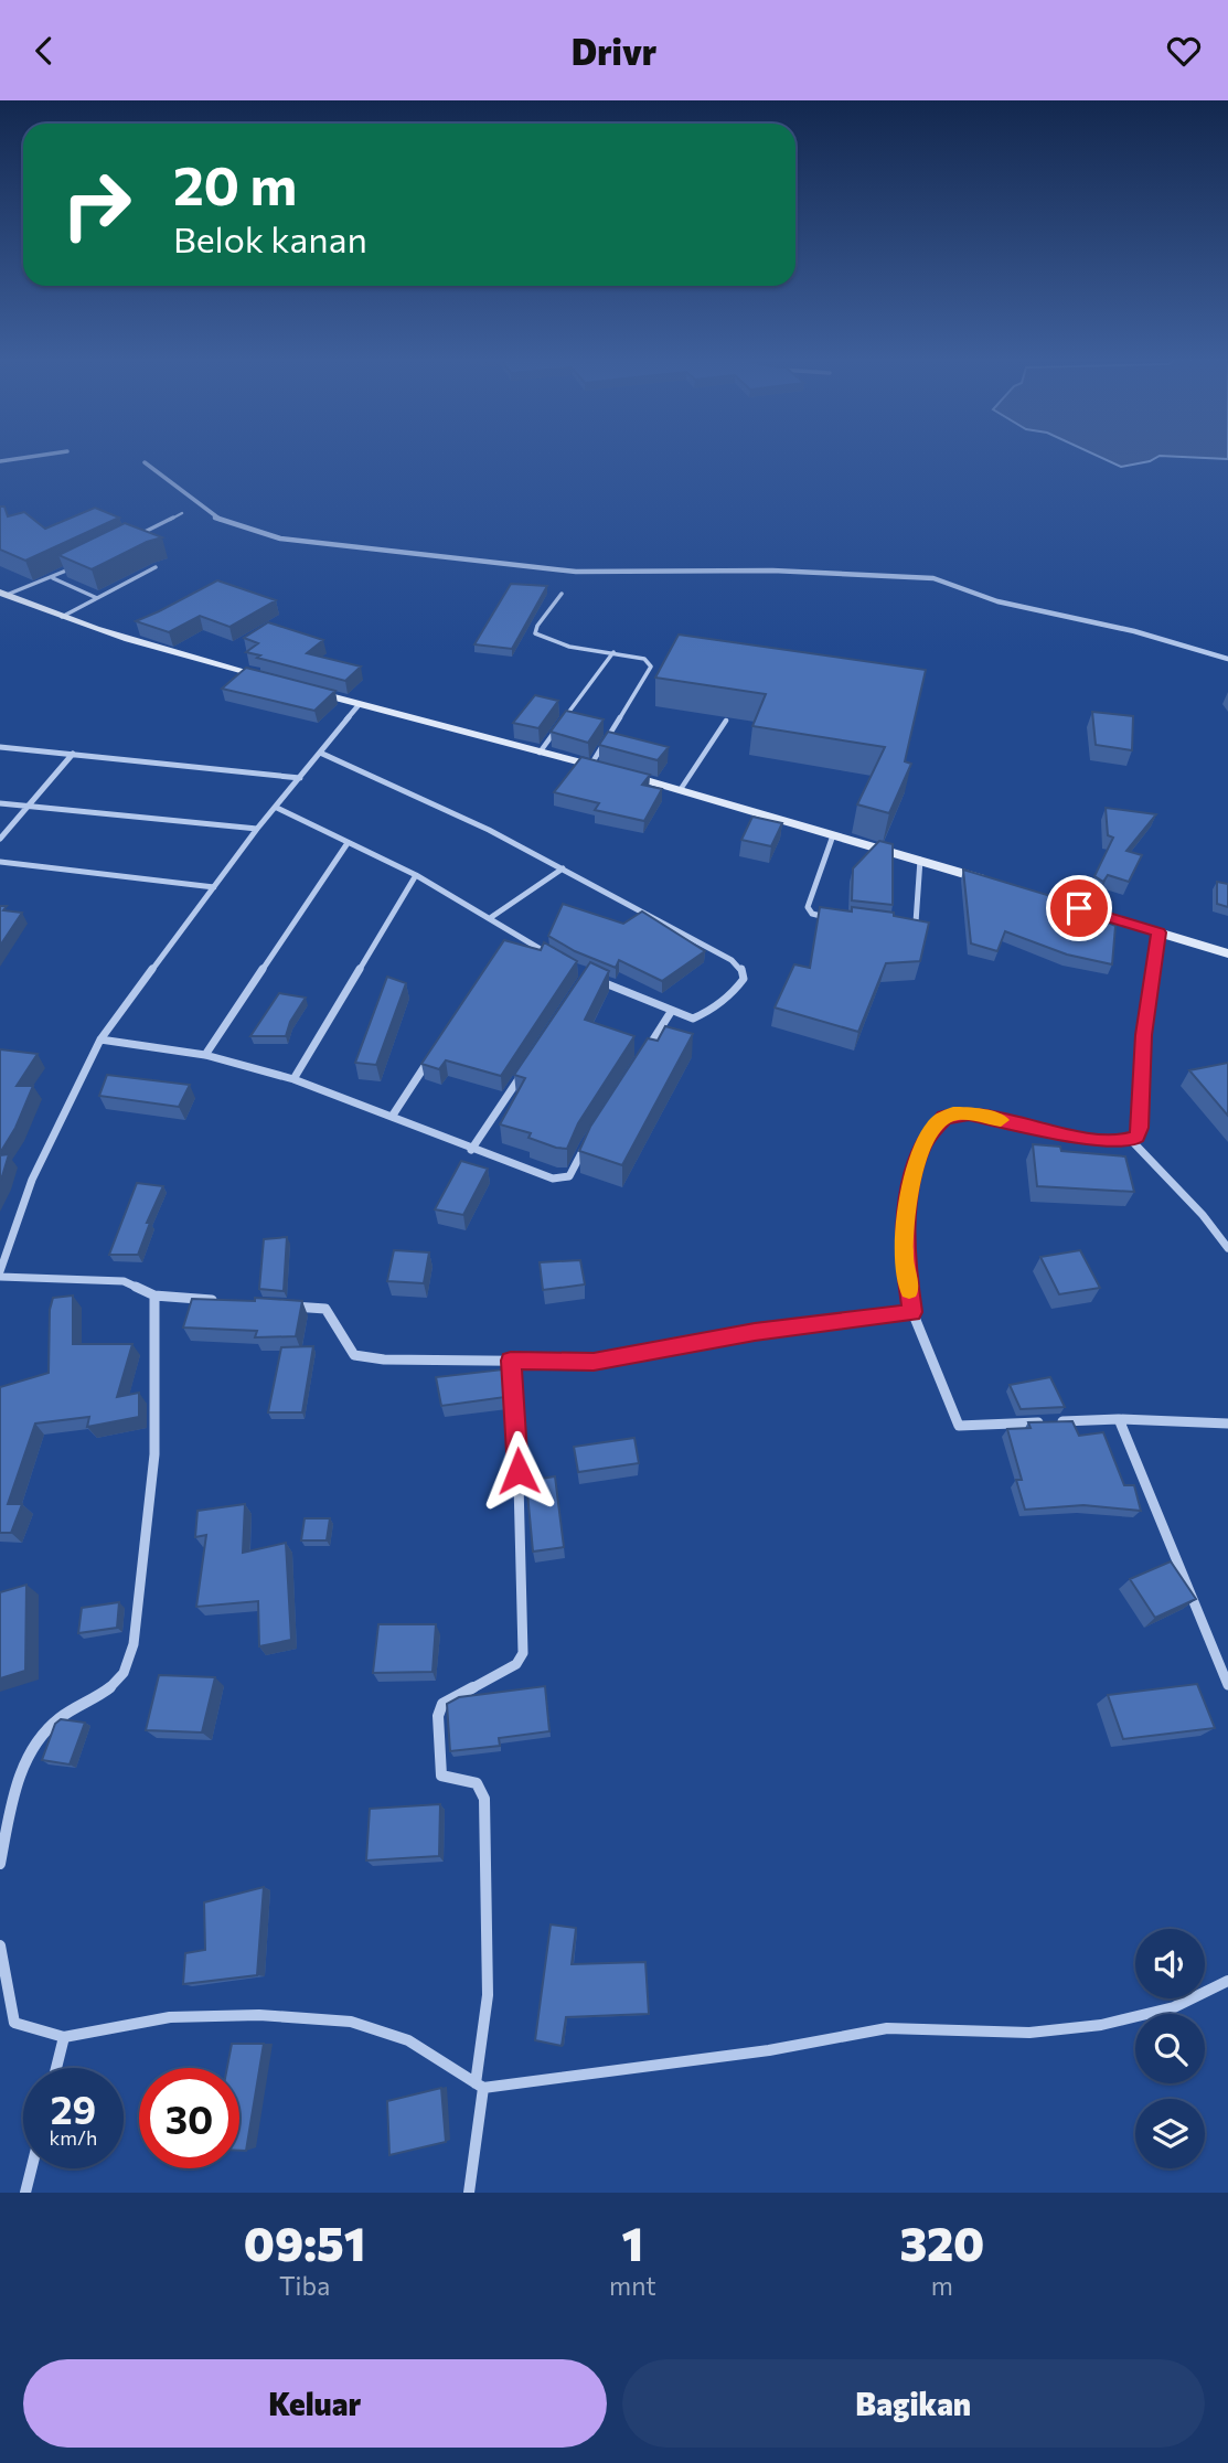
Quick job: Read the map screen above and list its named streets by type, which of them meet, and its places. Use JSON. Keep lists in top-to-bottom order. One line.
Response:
{"page":{"header":"Drivr","turn":["20 m","Belok kanan"],"speed":"29 km/h","limit":"30","eta":["09:51","Tiba","1","mnt","320","m"],"buttons":["Keluar","Bagikan"]}}
